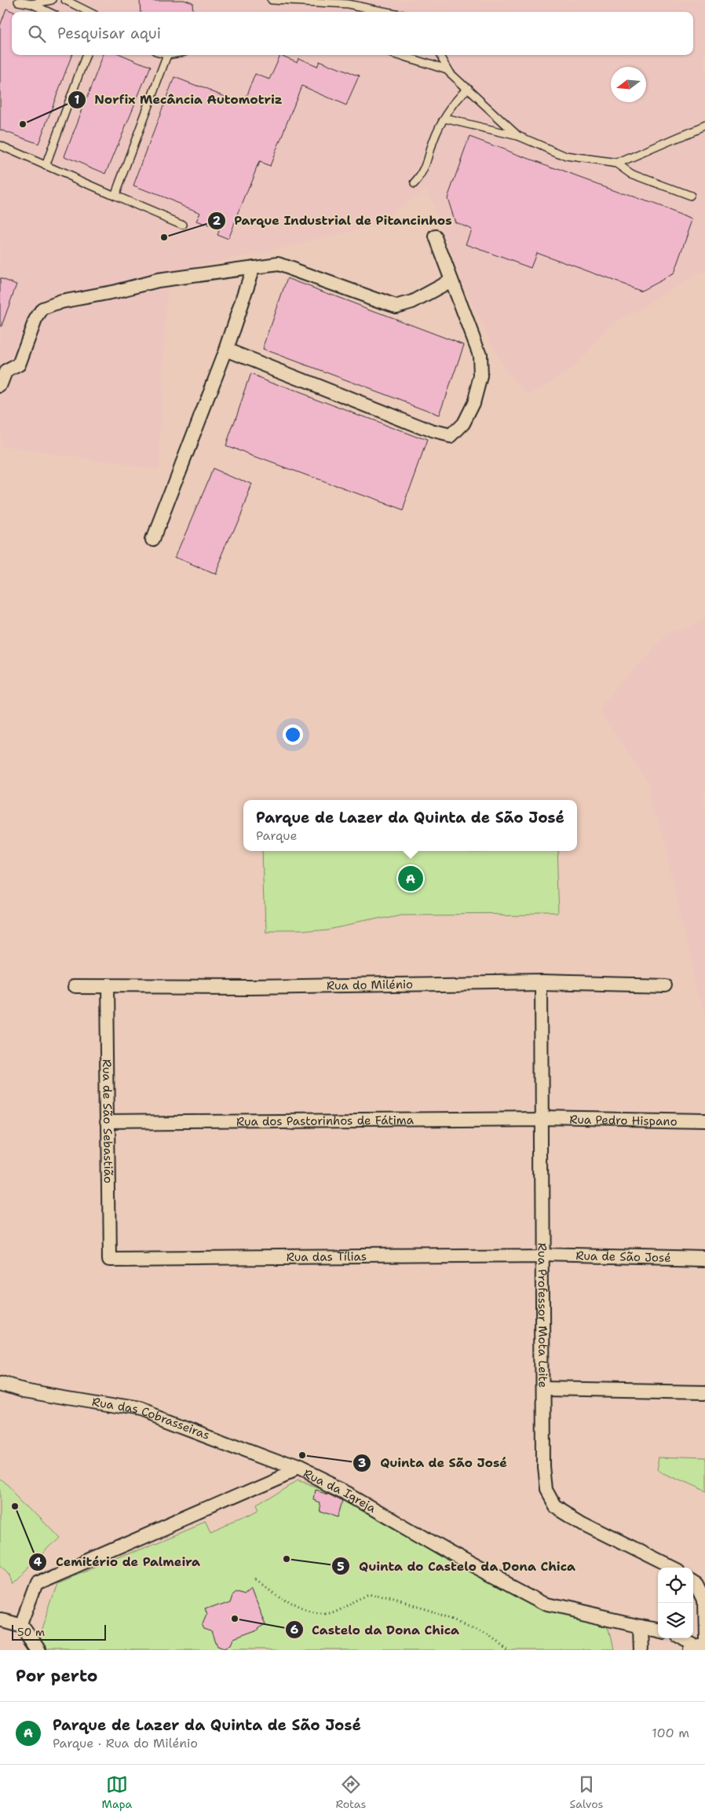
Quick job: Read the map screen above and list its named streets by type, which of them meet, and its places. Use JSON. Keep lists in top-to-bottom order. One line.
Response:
{"streets":{"street":["Rua do Milénio","Rua Pedro Hispano","Rua dos Pastorinhos de Fátima","Rua de São Sebastião","Rua das Tílias","Rua de São José","Rua Professor Mota Leite","Rua das Cobrasseiras","Rua da Igreja"]},"crossings":[["Rua do Milénio","Rua de São Sebastião"],["Rua do Milénio","Rua Professor Mota Leite"],["Rua Pedro Hispano","Rua dos Pastorinhos de Fátima"],["Rua Pedro Hispano","Rua Professor Mota Leite"],["Rua dos Pastorinhos de Fátima","Rua de São Sebastião"],["Rua dos Pastorinhos de Fátima","Rua Professor Mota Leite"],["Rua de São Sebastião","Rua das Tílias"],["Rua das Tílias","Rua de São José"],["Rua das Tílias","Rua Professor Mota Leite"],["Rua de São José","Rua Professor Mota Leite"],["Rua das Cobrasseiras","Rua da Igreja"]],"places":["Norfix Mecância Automotriz","Parque Industrial de Pitancinhos","Quinta de São José","Cemitério de Palmeira","Quinta do Castelo da Dona Chica","Castelo da Dona Chica"],"scale_bar":"50 m","north":"left","page":{"search":"Pesquisar aqui","popup":["Parque de Lazer da Quinta de São José","Parque"],"pins":"A","scale":"50 m","heading":"Por perto","list":[{"mark":"A","name":"Parque de Lazer da Quinta de São José","note":"Parque · Rua do Milénio","value":"100 m"}],"nav":["Mapa","Rotas","Salvos"]}}
